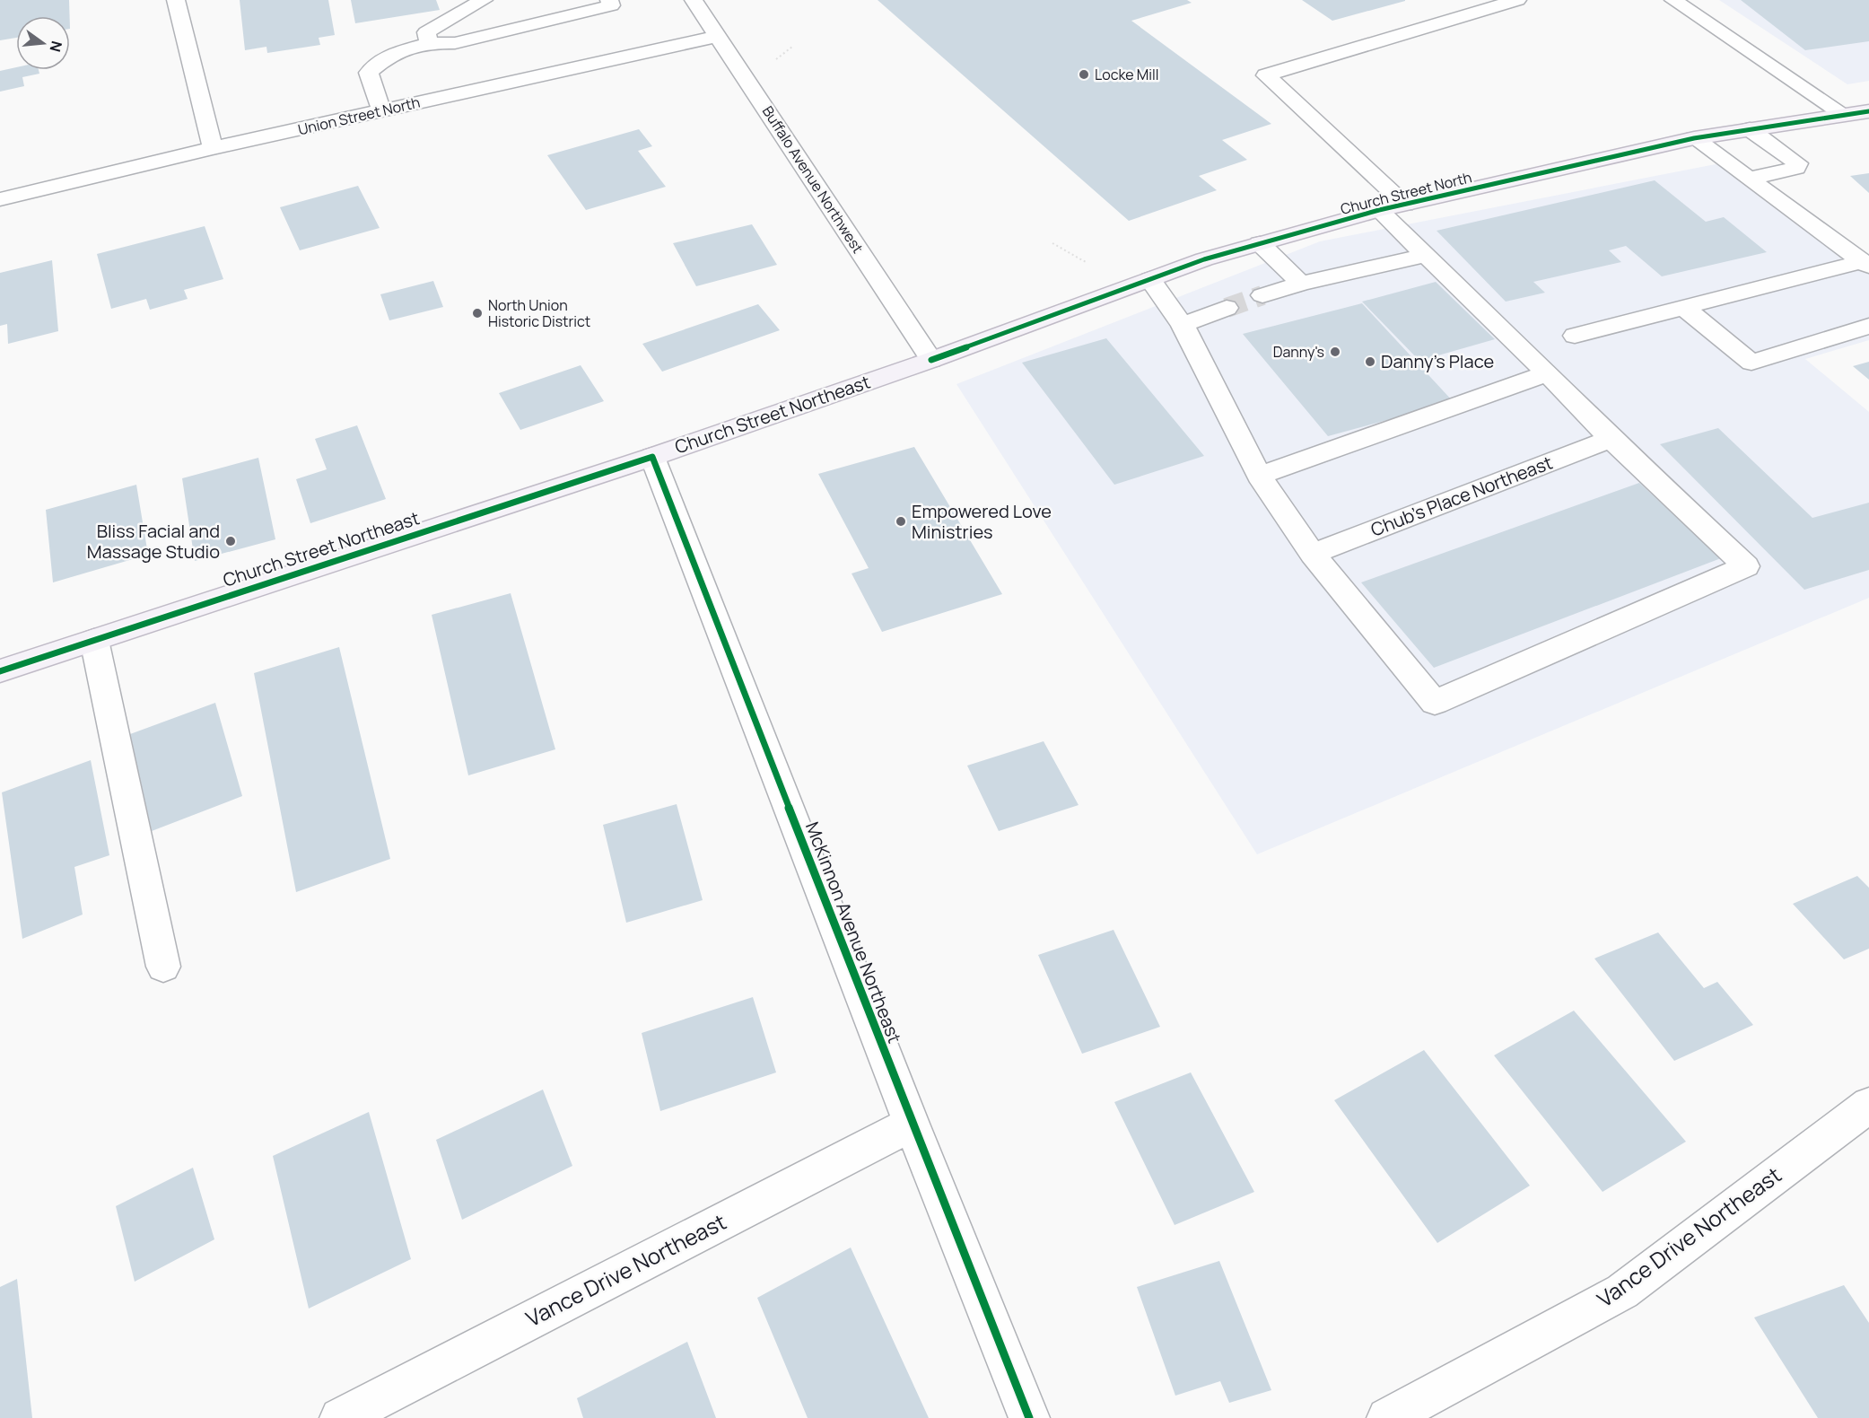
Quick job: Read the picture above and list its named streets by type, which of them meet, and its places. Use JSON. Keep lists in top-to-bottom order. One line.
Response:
{"streets":{"main road":["Church Street North","Church Street Northeast"],"street":["Union Street North","Buffalo Avenue Northwest","Chub's Place Northeast","McKinnon Avenue Northeast","Vance Drive Northeast"]},"crossings":[["Union Street North","Buffalo Avenue Northwest"],["Buffalo Avenue Northwest","Church Street North"],["Buffalo Avenue Northwest","Church Street Northeast"],["Church Street North","Church Street Northeast"],["Church Street Northeast","McKinnon Avenue Northeast"],["McKinnon Avenue Northeast","Vance Drive Northeast"]],"places":["Locke Mill","North Union Historic District","Danny's","Danny's Place","Empowered Love Ministries","Bliss Facial and Massage Studio"],"north":"right"}
